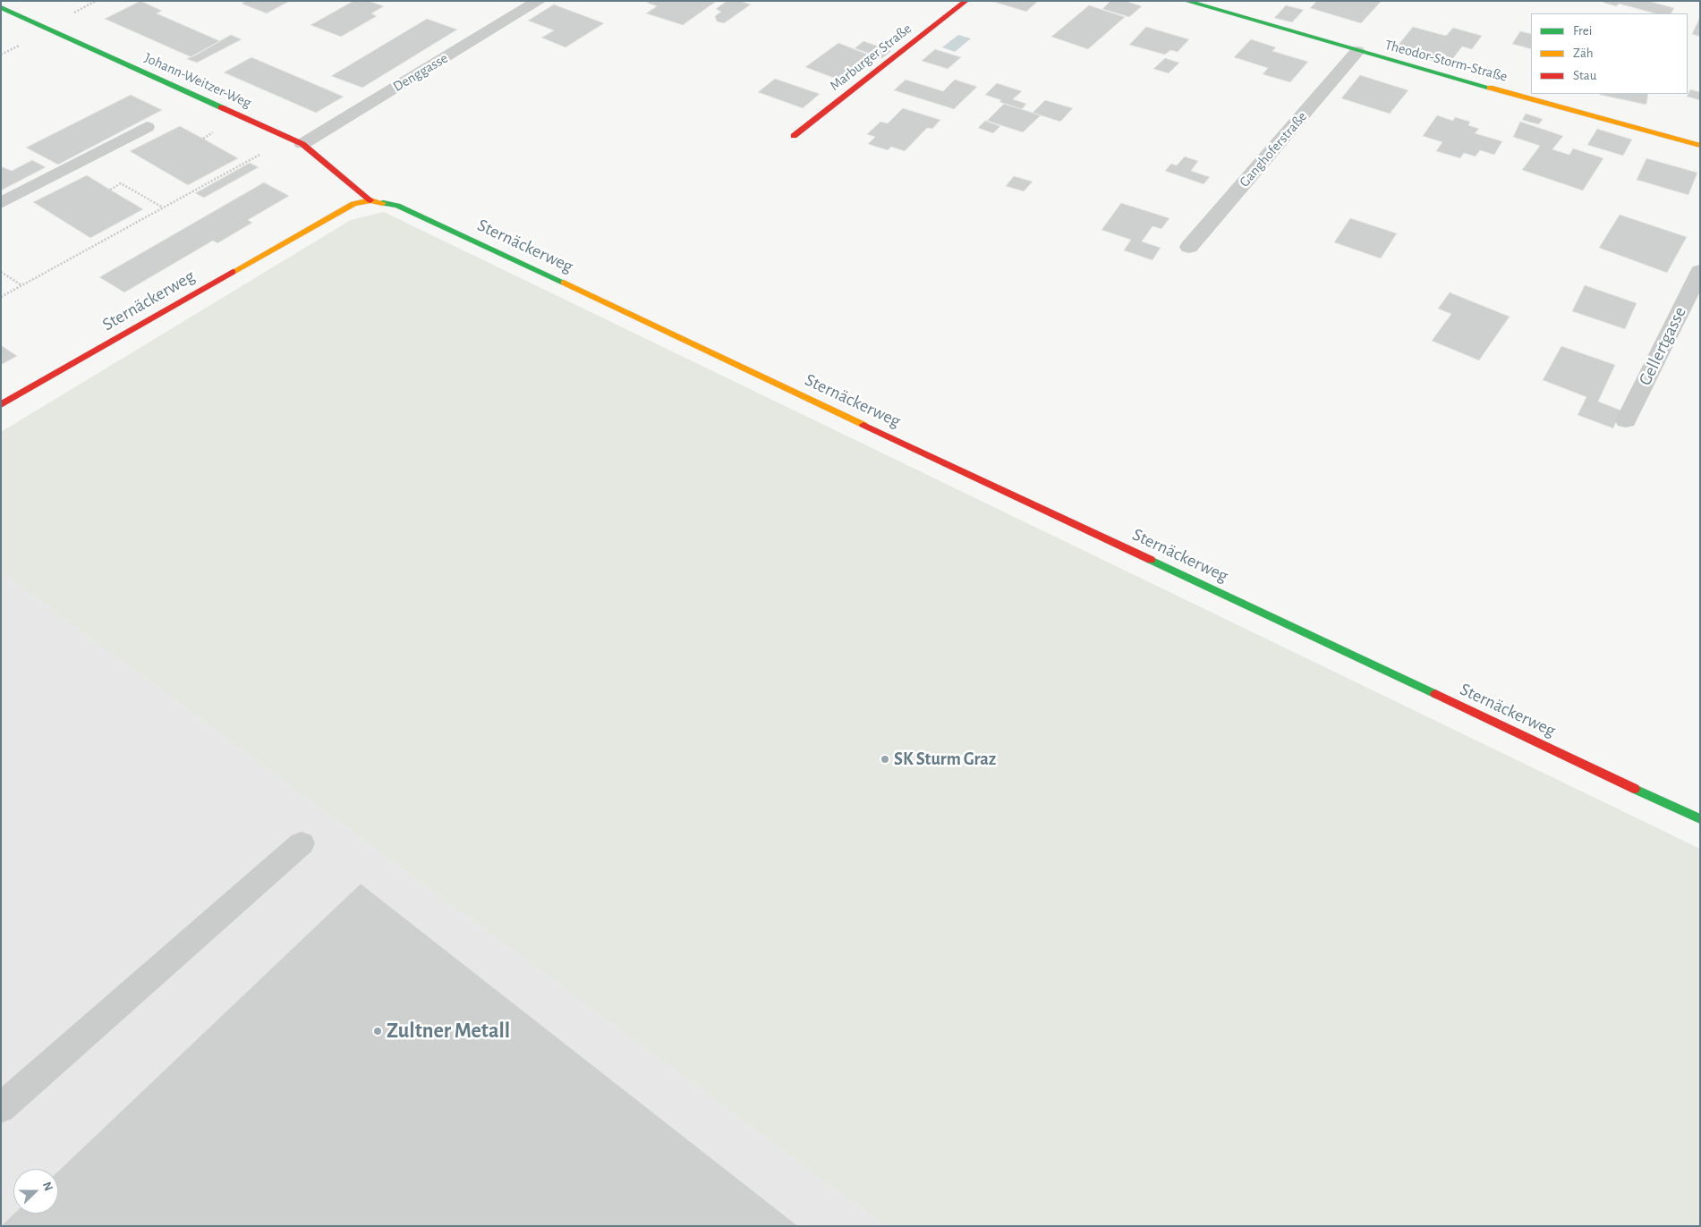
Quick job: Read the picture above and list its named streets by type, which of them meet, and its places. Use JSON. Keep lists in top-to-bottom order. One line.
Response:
{"streets":{"street":["Marburger Straße","Theodor-Storm-Straße","Denggasse","Johann-Weitzer-Weg","Ganghoferstraße","Sternäckerweg","Gellertgasse"]},"crossings":[["Theodor-Storm-Straße","Ganghoferstraße"],["Denggasse","Johann-Weitzer-Weg"],["Johann-Weitzer-Weg","Sternäckerweg"]],"places":["SK Sturm Graz","Zultner Metall"],"legend":["Frei","Zäh","Stau"],"north":"right"}
